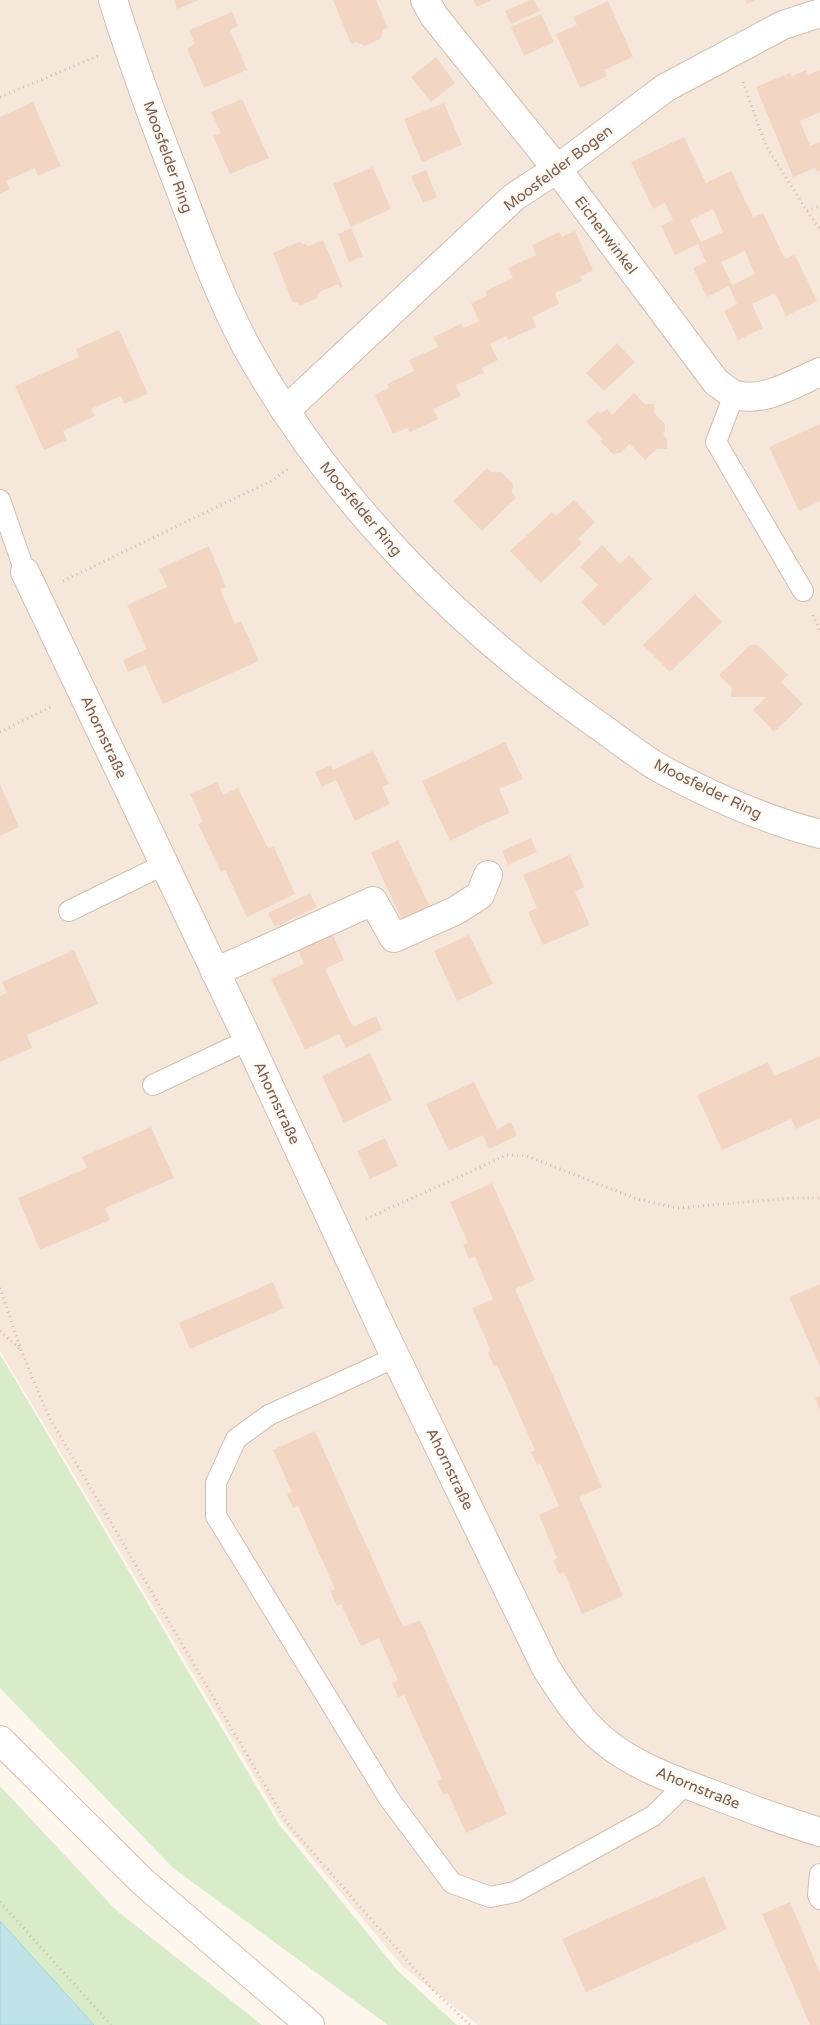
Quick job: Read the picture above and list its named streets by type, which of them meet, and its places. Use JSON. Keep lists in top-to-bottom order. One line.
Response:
{"streets":{"street":["Moosfelder Ring","Moosfelder Bogen","Eichenwinkel","Ahornstraße"]},"crossings":[["Moosfelder Ring","Moosfelder Bogen"],["Moosfelder Bogen","Eichenwinkel"]]}
